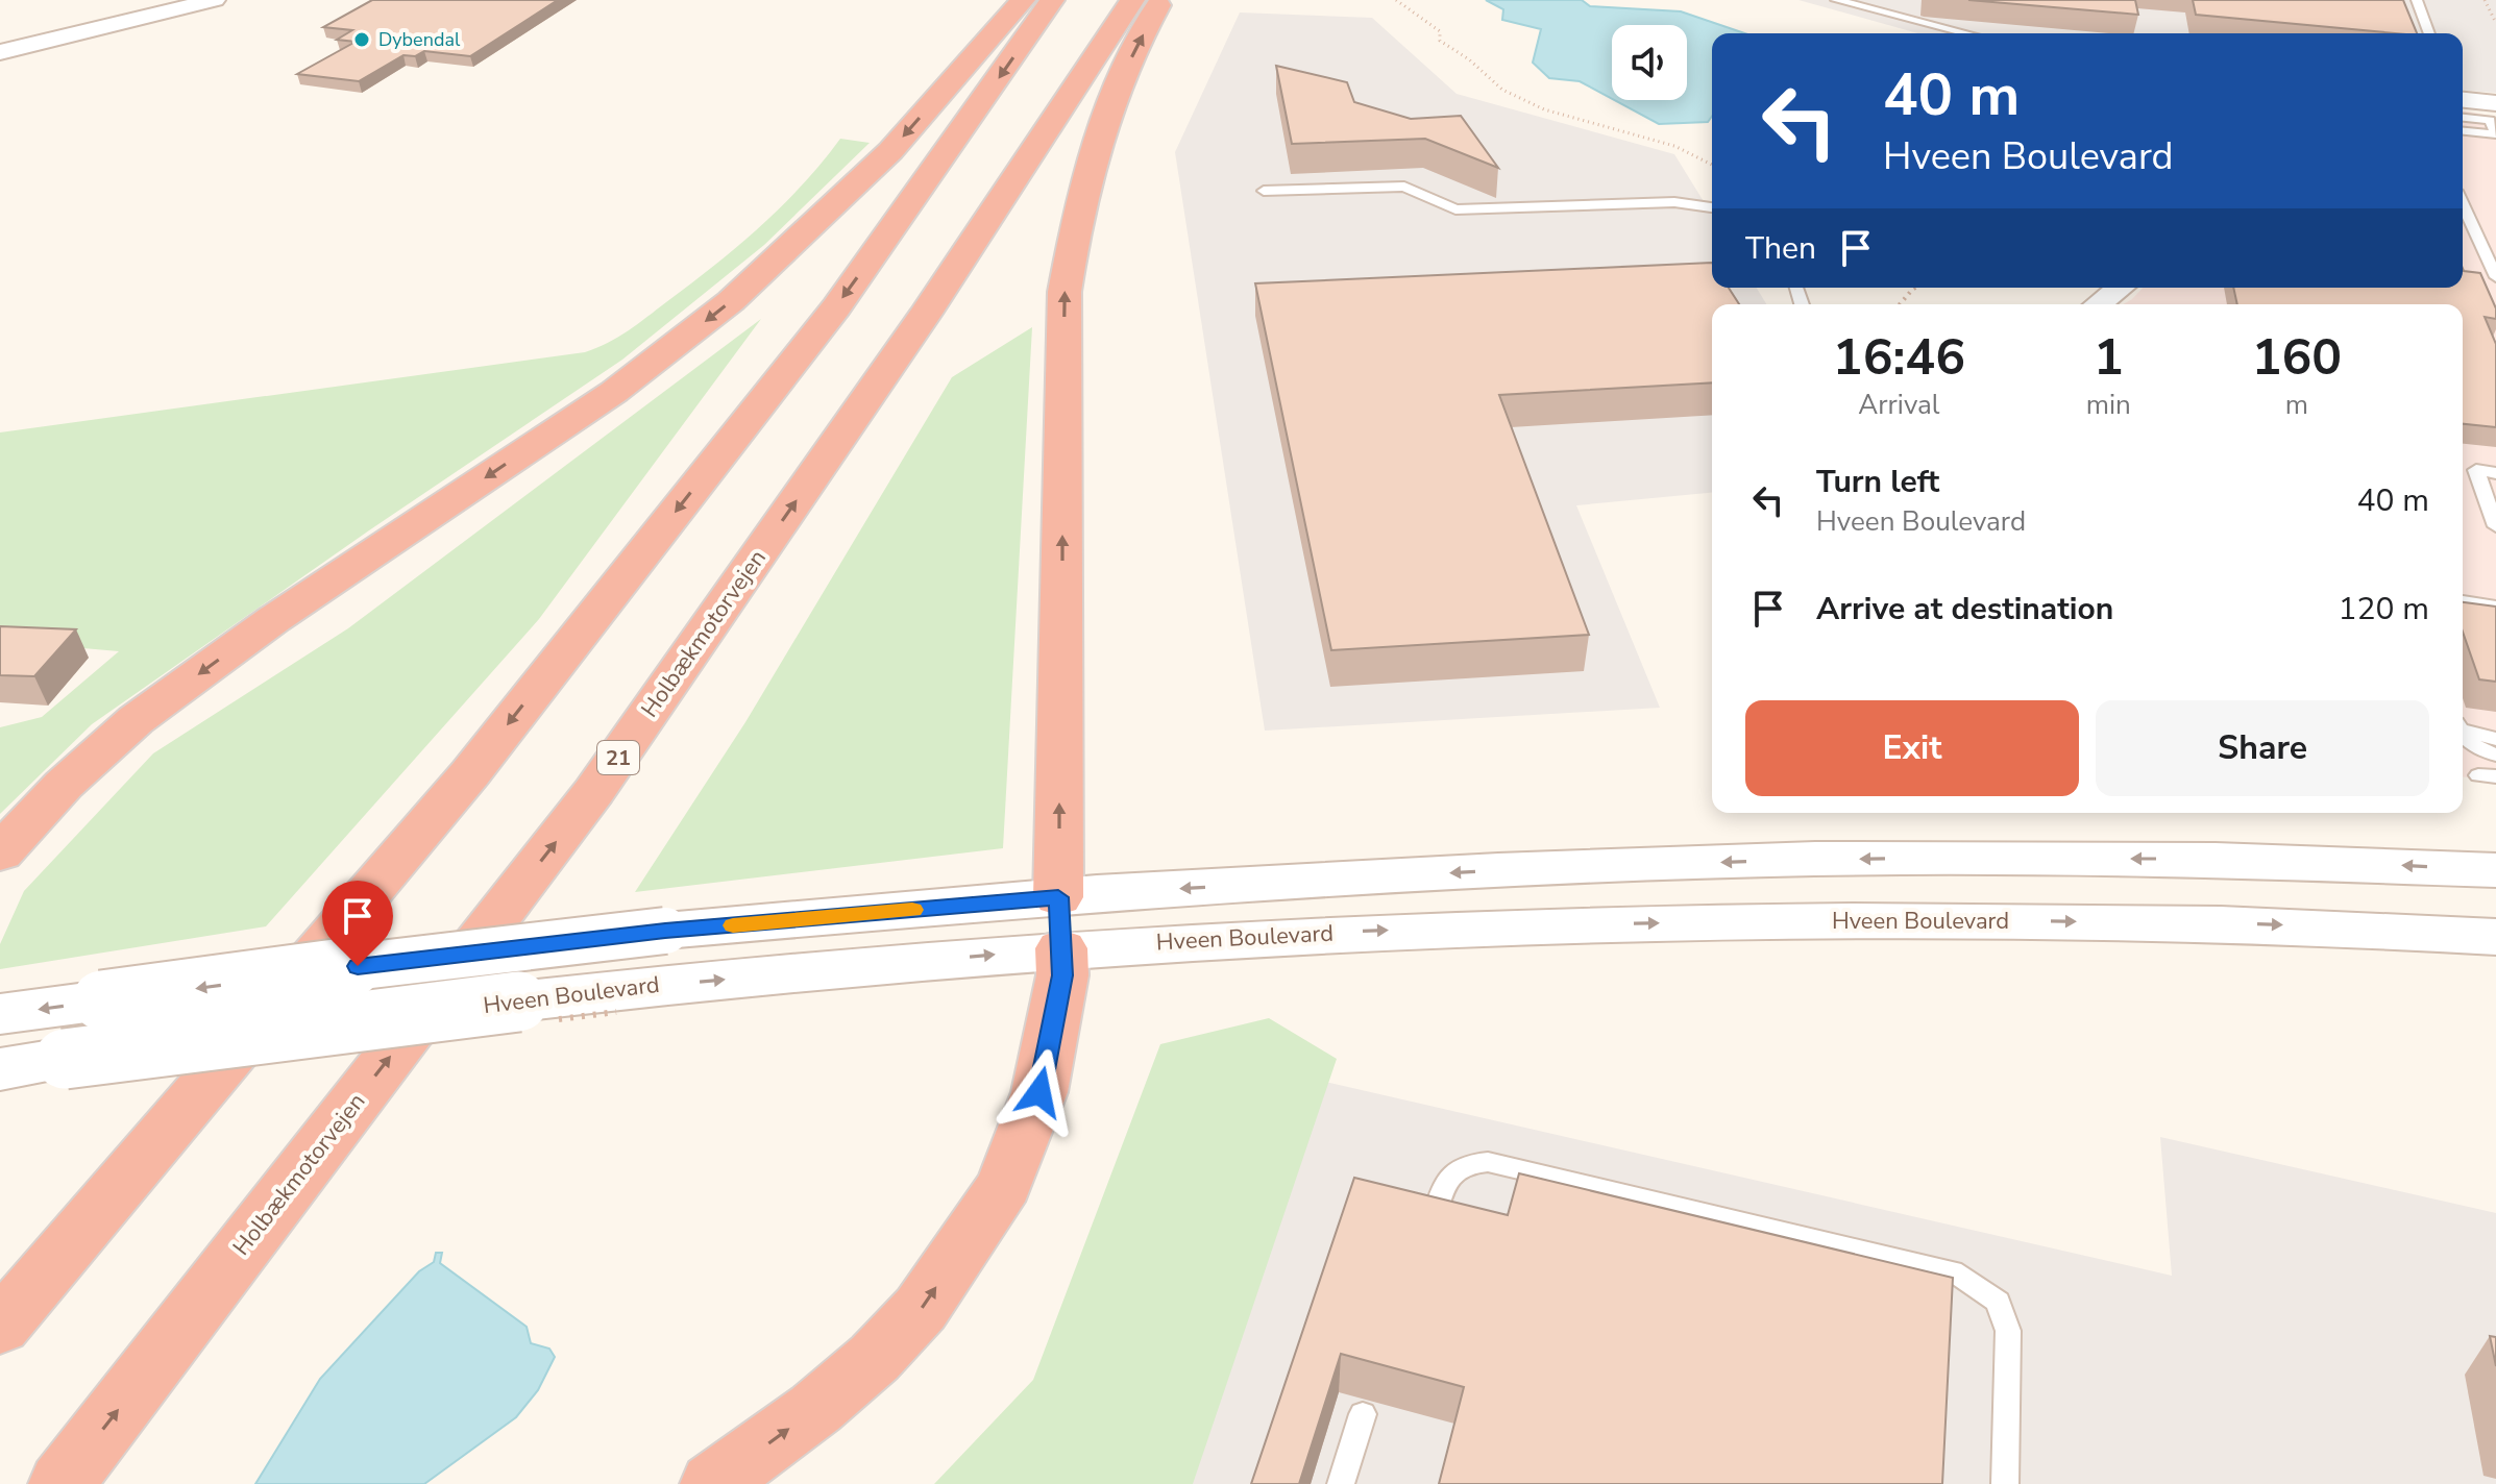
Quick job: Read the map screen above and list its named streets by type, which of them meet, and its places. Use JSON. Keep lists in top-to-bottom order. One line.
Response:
{"streets":{"highway":["Holbækmotorvejen","21"],"street":["Hveen Boulevard"]},"places":["Dybendal"],"page":{"turn":["40 m","Hveen Boulevard"],"then":"Then","eta":["16:46","Arrival","1","min","160","m"],"list":[{"name":"Turn left","note":"Hveen Boulevard","value":"40 m"},{"name":"Arrive at destination","value":"120 m"}],"buttons":["Exit","Share"]}}
